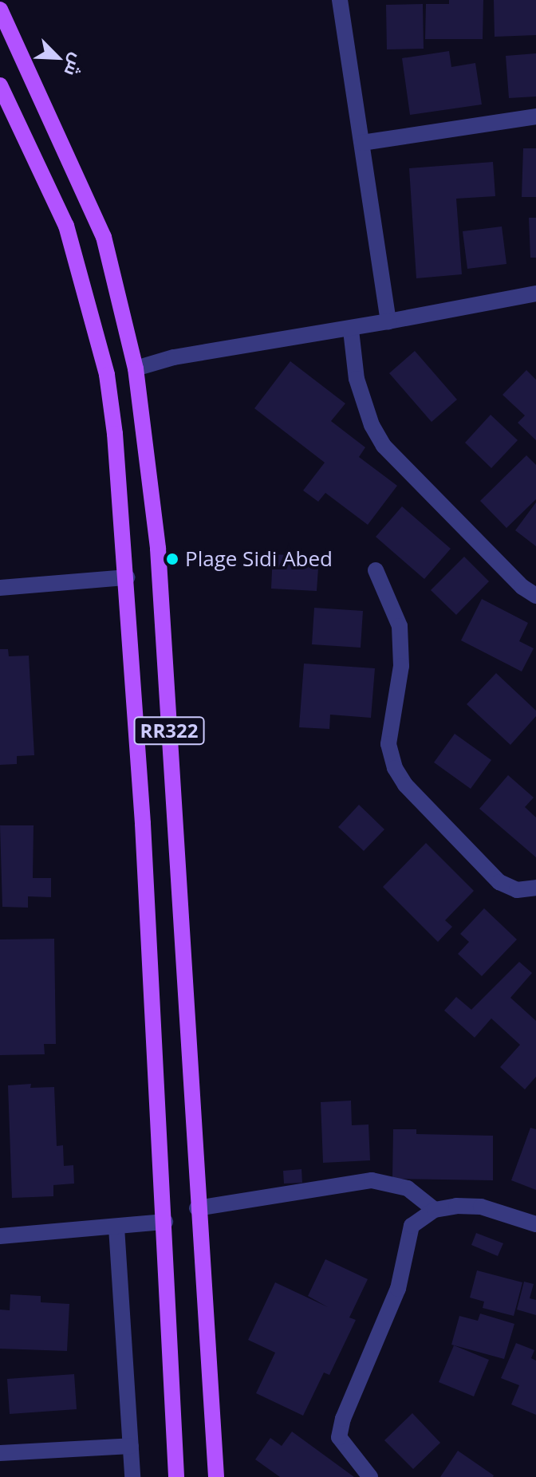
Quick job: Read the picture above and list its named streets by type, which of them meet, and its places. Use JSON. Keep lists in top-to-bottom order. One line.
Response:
{"streets":{"main road":["RR322"]},"places":["Plage Sidi Abed"],"north":"bottom right"}
